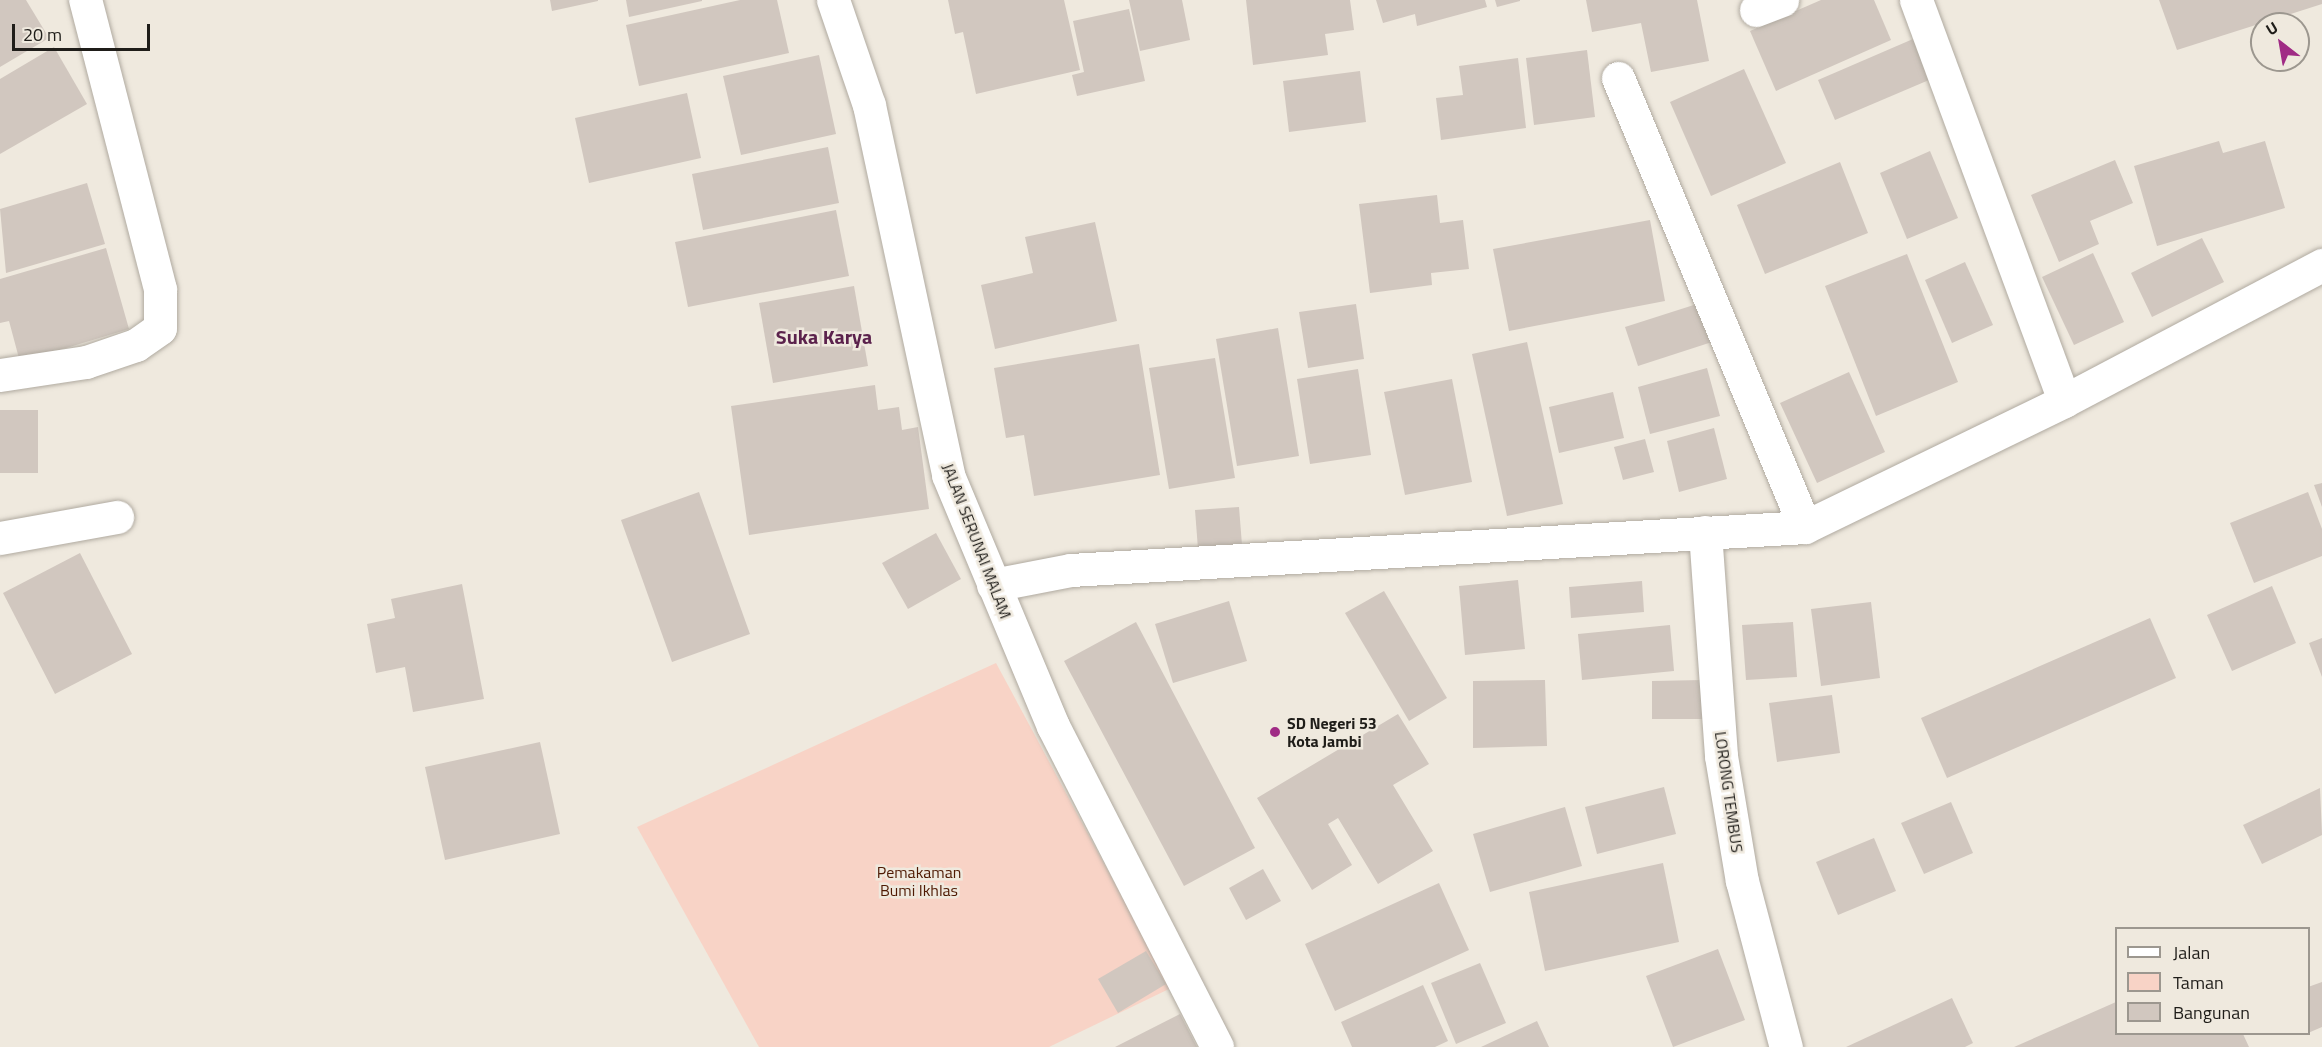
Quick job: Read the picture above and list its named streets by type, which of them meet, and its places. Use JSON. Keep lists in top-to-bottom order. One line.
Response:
{"streets":{"street":["JALAN SERUNAI MALAM","LORONG TEMBUS"]},"districts":["Suka Karya"],"parks":["Pemakaman Bumi Ikhlas"],"places":["SD Negeri 53 Kota Jambi"],"legend":["Jalan","Taman","Bangunan"],"scale_bar":"20 m","north":"top left"}
